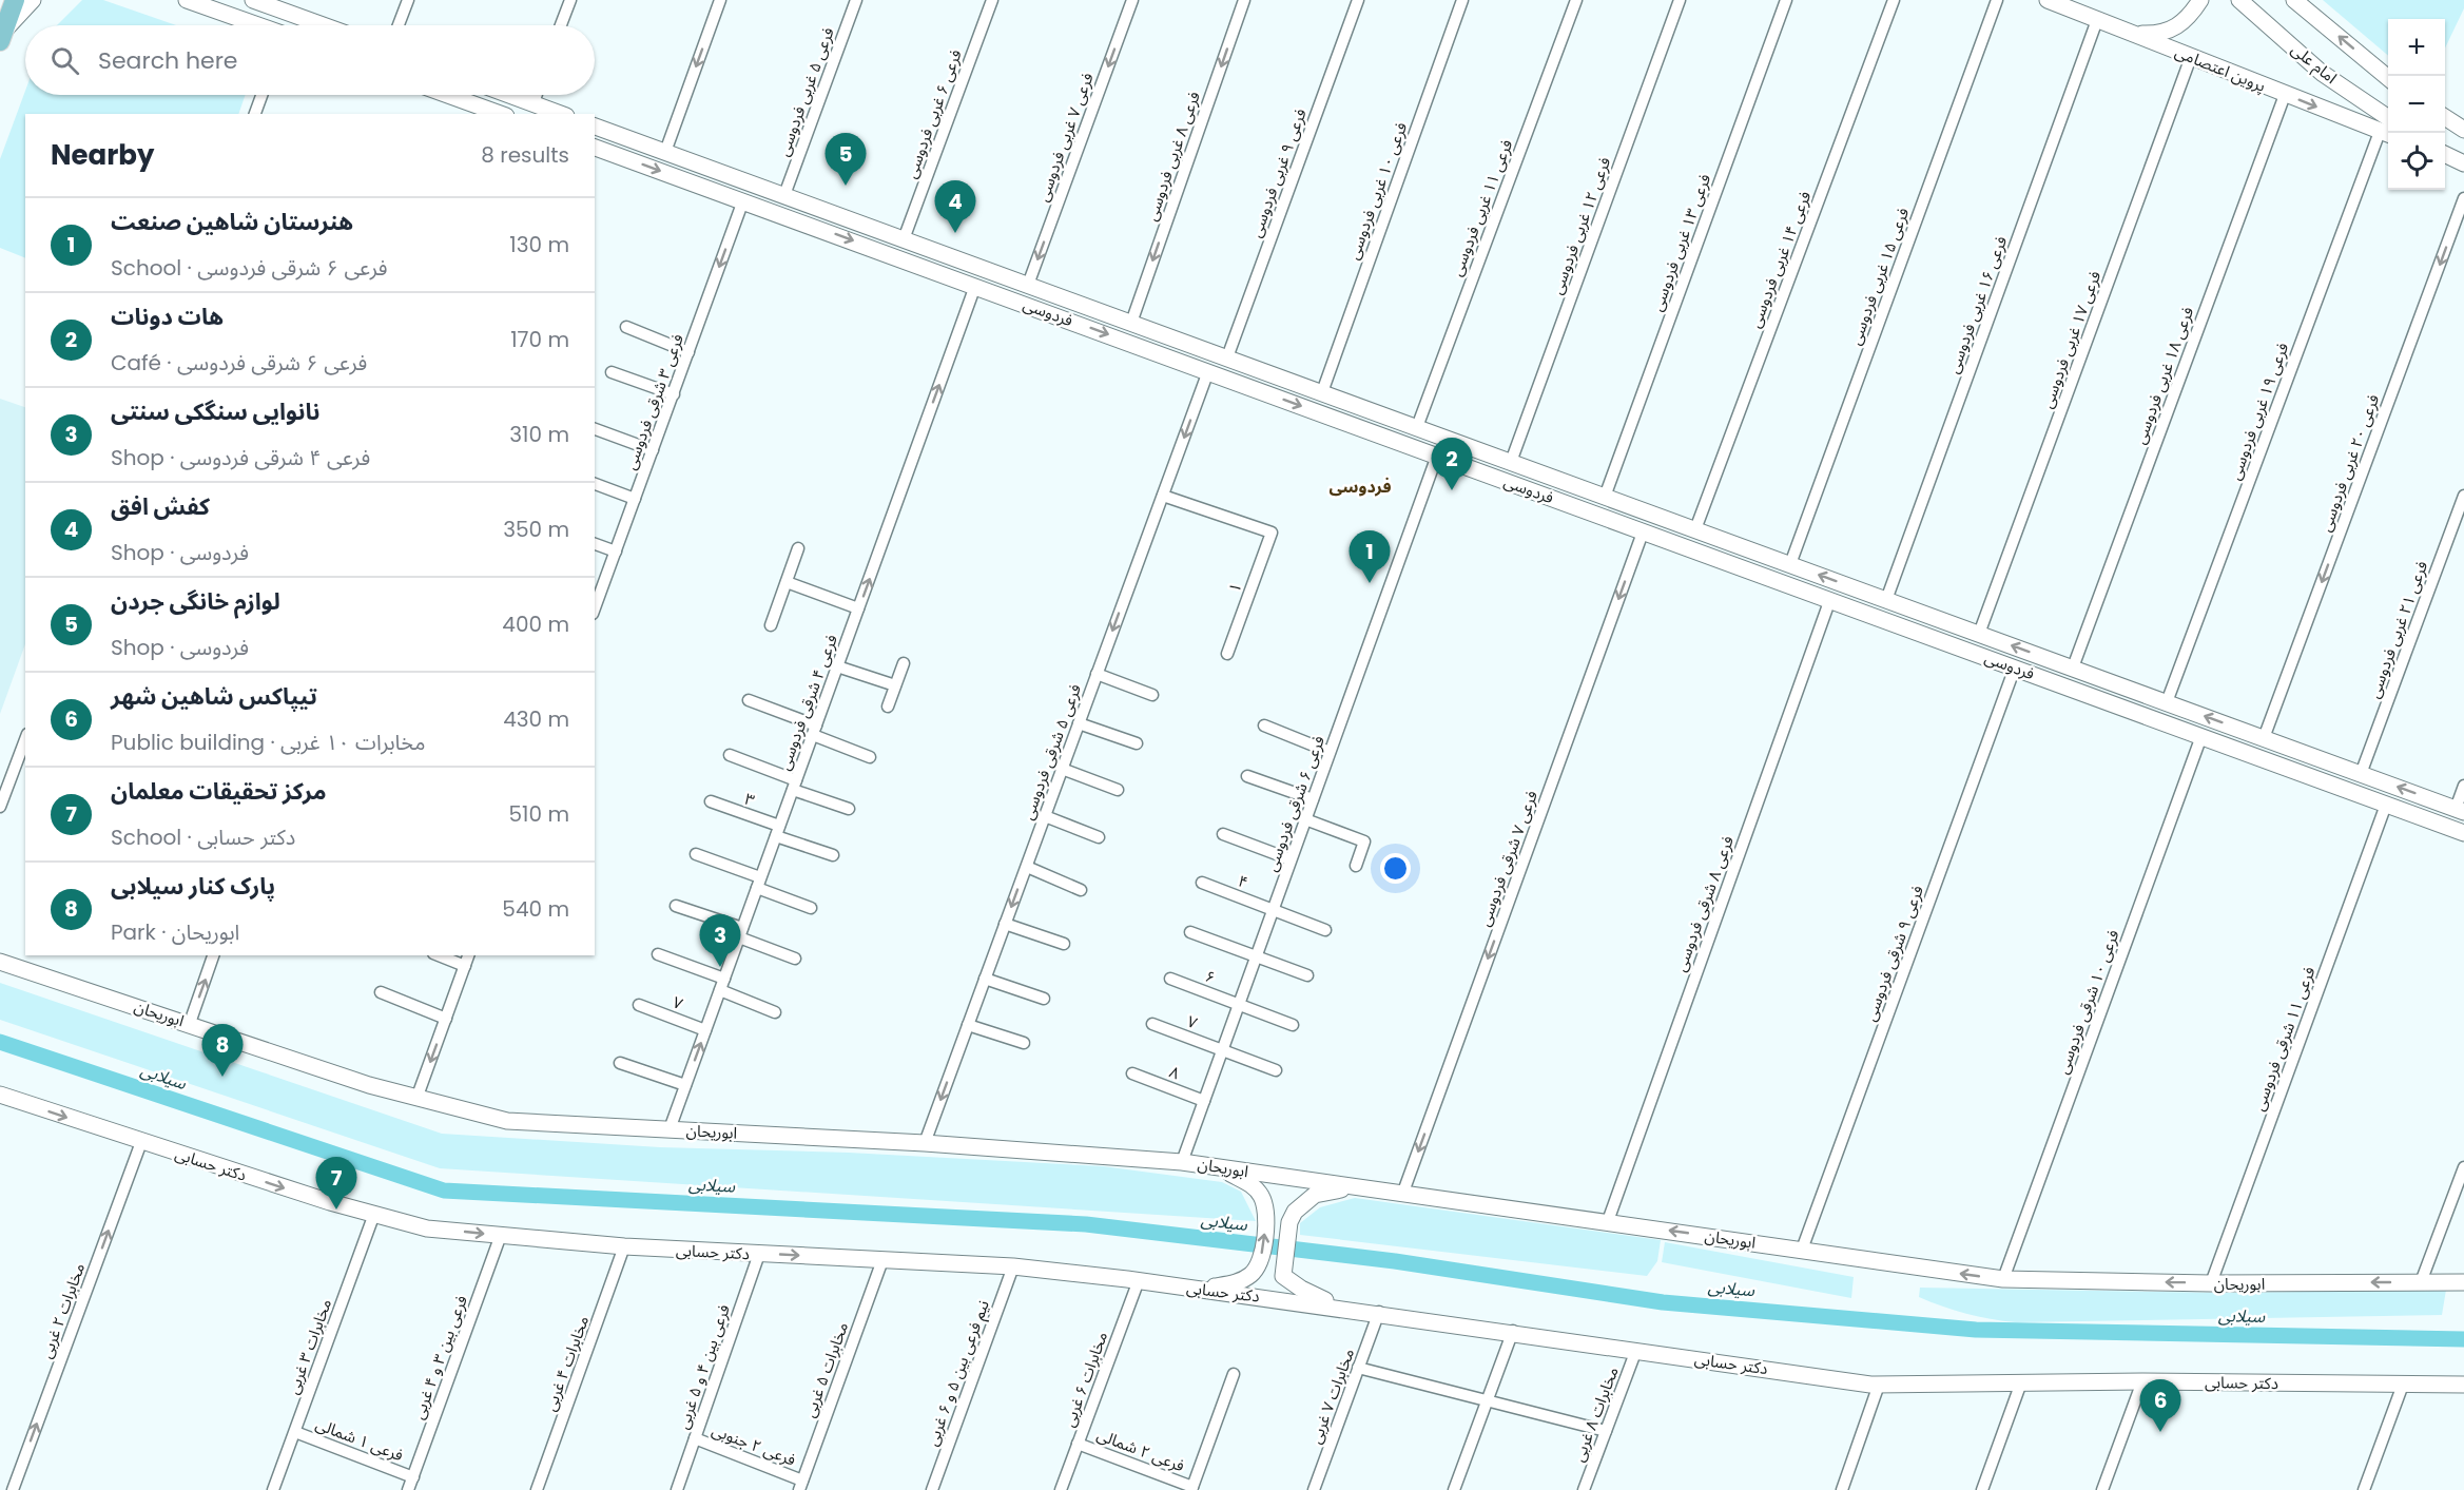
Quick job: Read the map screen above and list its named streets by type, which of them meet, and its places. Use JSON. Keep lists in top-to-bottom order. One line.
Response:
{"streets":{"main road":["امام علی","پروین اعتصامی","فردوسی","ابوریحان","دکتر حسابی"],"street":["فرعی ۵ غربی فردوسی","فرعی ۶ غربی فردوسی","فرعی ۷ غربی فردوسی","فرعی ۸ غربی فردوسی","فرعی ۹ غربی فردوسی","فرعی ۱۰ غربی فردوسی","فرعی ۱۱ غربی فردوسی","فرعی ۱۲ غربی فردوسی","فرعی ۱۳ غربی فردوسی","فرعی ۱۴ غربی فردوسی","فرعی ۱۵ غربی فردوسی","فرعی ۱۶ غربی فردوسی","فرعی ۱۷ غربی فردوسی","فرعی ۱۸ غربی فردوسی","فرعی ۳ شرقی فردوسی","فرعی ۱۹ غربی فردوسی","فرعی ۲۰ غربی فردوسی","۱","فرعی ۲۱ غربی فردوسی","فرعی ۴ شرقی فردوسی","فرعی ۵ شرقی فردوسی","۳","فرعی ۶ شرقی فردوسی","فرعی ۷ شرقی فردوسی","۴","فرعی ۸ شرقی فردوسی","فرعی ۹ شرقی فردوسی","۶","فرعی ۱۰ شرقی فردوسی","۷","فرعی ۱۱ شرقی فردوسی","۸","مخابرات ۲ غربی","مخابرات ۳ غربی","فرعی بین ۳ و ۴ غربی","مخابرات ۴ غربی","فرعی بین ۴ و ۵ غربی","مخابرات ۵ غربی","نیم فرعی بین ۵ و ۶ غربی","مخابرات ۶ غربی","مخابرات ۷ غربی","مخابرات ۸ غربی","فرعی ۱ شمالی","فرعی ۲ جنوبی","فرعی ۲ شمالی"]},"crossings":[["پروین اعتصامی","فرعی ۱۶ غربی فردوسی"],["پروین اعتصامی","فرعی ۱۷ غربی فردوسی"],["پروین اعتصامی","فرعی ۱۸ غربی فردوسی"],["پروین اعتصامی","فرعی ۱۹ غربی فردوسی"],["فرعی ۵ غربی فردوسی","فردوسی"],["فرعی ۶ غربی فردوسی","فردوسی"],["فرعی ۷ غربی فردوسی","فردوسی"],["فرعی ۸ غربی فردوسی","فردوسی"],["فرعی ۹ غربی فردوسی","فردوسی"],["فرعی ۱۰ غربی فردوسی","فردوسی"],["فرعی ۱۱ غربی فردوسی","فردوسی"],["فرعی ۱۲ غربی فردوسی","فردوسی"],["فرعی ۱۳ غربی فردوسی","فردوسی"],["فرعی ۱۴ غربی فردوسی","فردوسی"],["فرعی ۱۵ غربی فردوسی","فردوسی"],["فرعی ۱۶ غربی فردوسی","فردوسی"],["فردوسی","فرعی ۱۷ غربی فردوسی"],["فردوسی","فرعی ۱۸ غربی فردوسی"],["فردوسی","فرعی ۳ شرقی فردوسی"],["فردوسی","فرعی ۱۹ غربی فردوسی"],["فردوسی","فرعی ۲۰ غربی فردوسی"],["فردوسی","فرعی ۲۱ غربی فردوسی"],["فردوسی","فرعی ۴ شرقی فردوسی"],["فردوسی","فرعی ۵ شرقی فردوسی"],["فردوسی","فرعی ۶ شرقی فردوسی"],["فردوسی","فرعی ۷ شرقی فردوسی"],["فردوسی","فرعی ۸ شرقی فردوسی"],["فردوسی","فرعی ۹ شرقی فردوسی"],["فردوسی","فرعی ۱۰ شرقی فردوسی"],["فردوسی","فرعی ۱۱ شرقی فردوسی"],["۱","فرعی ۵ شرقی فردوسی"],["فرعی ۴ شرقی فردوسی","۳"],["فرعی ۴ شرقی فردوسی","۷"],["فرعی ۴ شرقی فردوسی","ابوریحان"],["فرعی ۵ شرقی فردوسی","ابوریحان"],["فرعی ۶ شرقی فردوسی","۴"],["فرعی ۶ شرقی فردوسی","۶"],["فرعی ۶ شرقی فردوسی","۷"],["فرعی ۶ شرقی فردوسی","ابوریحان"],["فرعی ۶ شرقی فردوسی","۸"],["فرعی ۷ شرقی فردوسی","ابوریحان"],["فرعی ۸ شرقی فردوسی","ابوریحان"],["فرعی ۹ شرقی فردوسی","ابوریحان"],["فرعی ۱۰ شرقی فردوسی","ابوریحان"],["ابوریحان","فرعی ۱۱ شرقی فردوسی"],["دکتر حسابی","مخابرات ۲ غربی"],["دکتر حسابی","مخابرات ۳ غربی"],["دکتر حسابی","فرعی بین ۳ و ۴ غربی"],["دکتر حسابی","مخابرات ۴ غربی"],["دکتر حسابی","فرعی بین ۴ و ۵ غربی"],["دکتر حسابی","مخابرات ۵ غربی"],["دکتر حسابی","نیم فرعی بین ۵ و ۶ غربی"],["دکتر حسابی","مخابرات ۶ غربی"],["دکتر حسابی","مخابرات ۷ غربی"],["دکتر حسابی","مخابرات ۸ غربی"],["مخابرات ۳ غربی","فرعی ۱ شمالی"],["فرعی بین ۳ و ۴ غربی","فرعی ۱ شمالی"],["فرعی بین ۴ و ۵ غربی","فرعی ۲ جنوبی"],["مخابرات ۵ غربی","فرعی ۲ جنوبی"],["مخابرات ۶ غربی","فرعی ۲ شمالی"]],"one_way":["فرعی ۷ غربی فردوسی","فرعی ۸ غربی فردوسی","فرعی ۳ شرقی فردوسی","فرعی ۲۰ غربی فردوسی","فرعی ۴ شرقی فردوسی","فرعی ۵ شرقی فردوسی","فرعی ۷ شرقی فردوسی","مخابرات ۲ غربی"],"districts":["فردوسی"],"water":["سیلابی"],"page":{"map_buttons":["+","−"],"search":"Search here","heading":["Nearby","8 results"],"pins":["5","4","2","1","3","8","7","6"],"list":[{"mark":"1","name":"هنرستان شاهین صنعت","note":"School · فرعی ۶ شرقی فردوسی","value":"130 m"},{"mark":"2","name":"هات دونات","note":"Café · فرعی ۶ شرقی فردوسی","value":"170 m"},{"mark":"3","name":"نانوایی سنگکی سنتی","note":"Shop · فرعی ۴ شرقی فردوسی","value":"310 m"},{"mark":"4","name":"کفش افق","note":"Shop · فردوسی","value":"350 m"},{"mark":"5","name":"لوازم خانگی جردن","note":"Shop · فردوسی","value":"400 m"},{"mark":"6","name":"تیپاکس شاهین شهر","note":"Public building · مخابرات ۱۰ غربی","value":"430 m"},{"mark":"7","name":"مرکز تحقیقات معلمان","note":"School · دکتر حسابی","value":"510 m"},{"mark":"8","name":"پارک کنار سیلابی","note":"Park · ابوریحان","value":"540 m"}]}}
